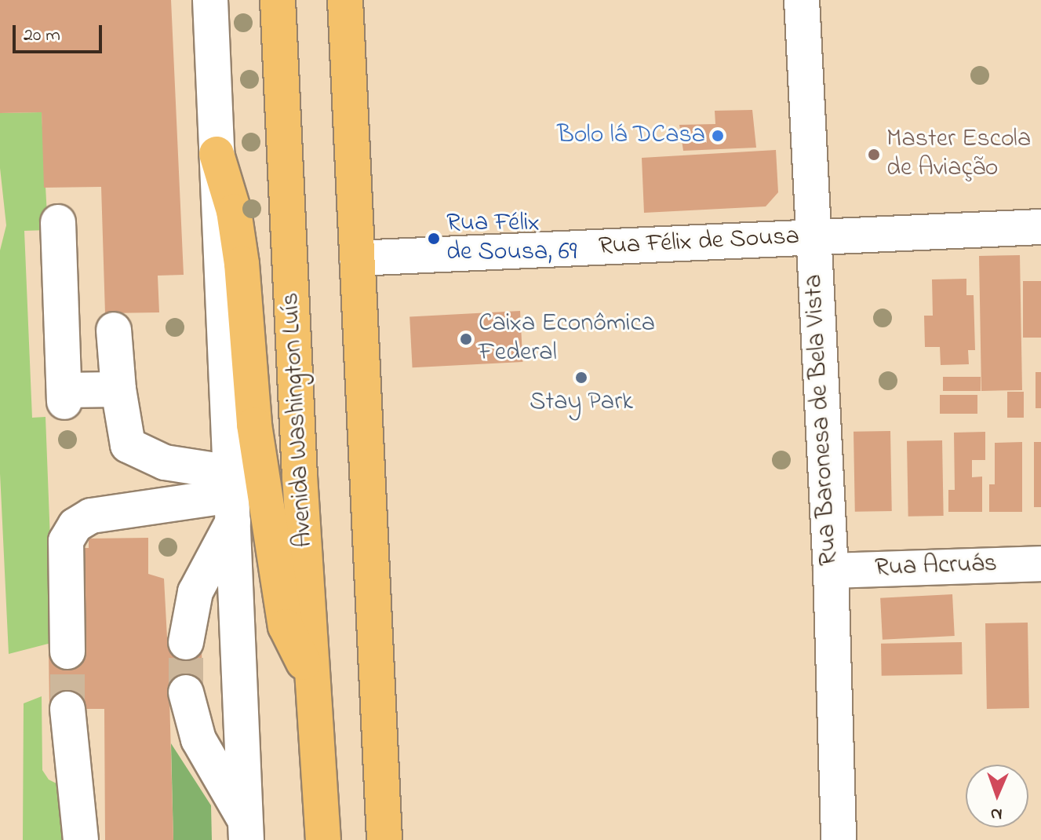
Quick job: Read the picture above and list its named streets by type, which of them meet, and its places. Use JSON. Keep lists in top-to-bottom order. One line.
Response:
{"streets":{"highway":["Avenida Washington Luís"],"street":["Rua Félix de Sousa","Rua Baronesa de Bela Vista","Rua Acruás"]},"crossings":[["Rua Félix de Sousa","Rua Baronesa de Bela Vista"],["Rua Baronesa de Bela Vista","Rua Acruás"]],"places":["Bolo lá DCasa","Master Escola de Aviação","Rua Félix de Sousa, 69","Caixa Econômica Federal","Stay Park"],"scale_bar":"20 m","north":"bottom"}
